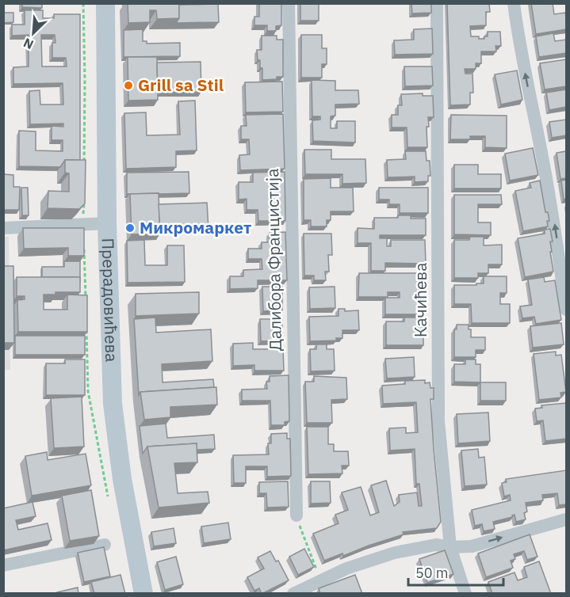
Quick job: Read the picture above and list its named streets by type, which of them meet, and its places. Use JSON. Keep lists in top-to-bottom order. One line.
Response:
{"streets":{"main road":["Прерадовићева"],"street":["Далибора Францистија","Качићева"]},"places":["Grill sa Stil","Микромаркет"],"scale_bar":"50 m","north":"bottom left"}
